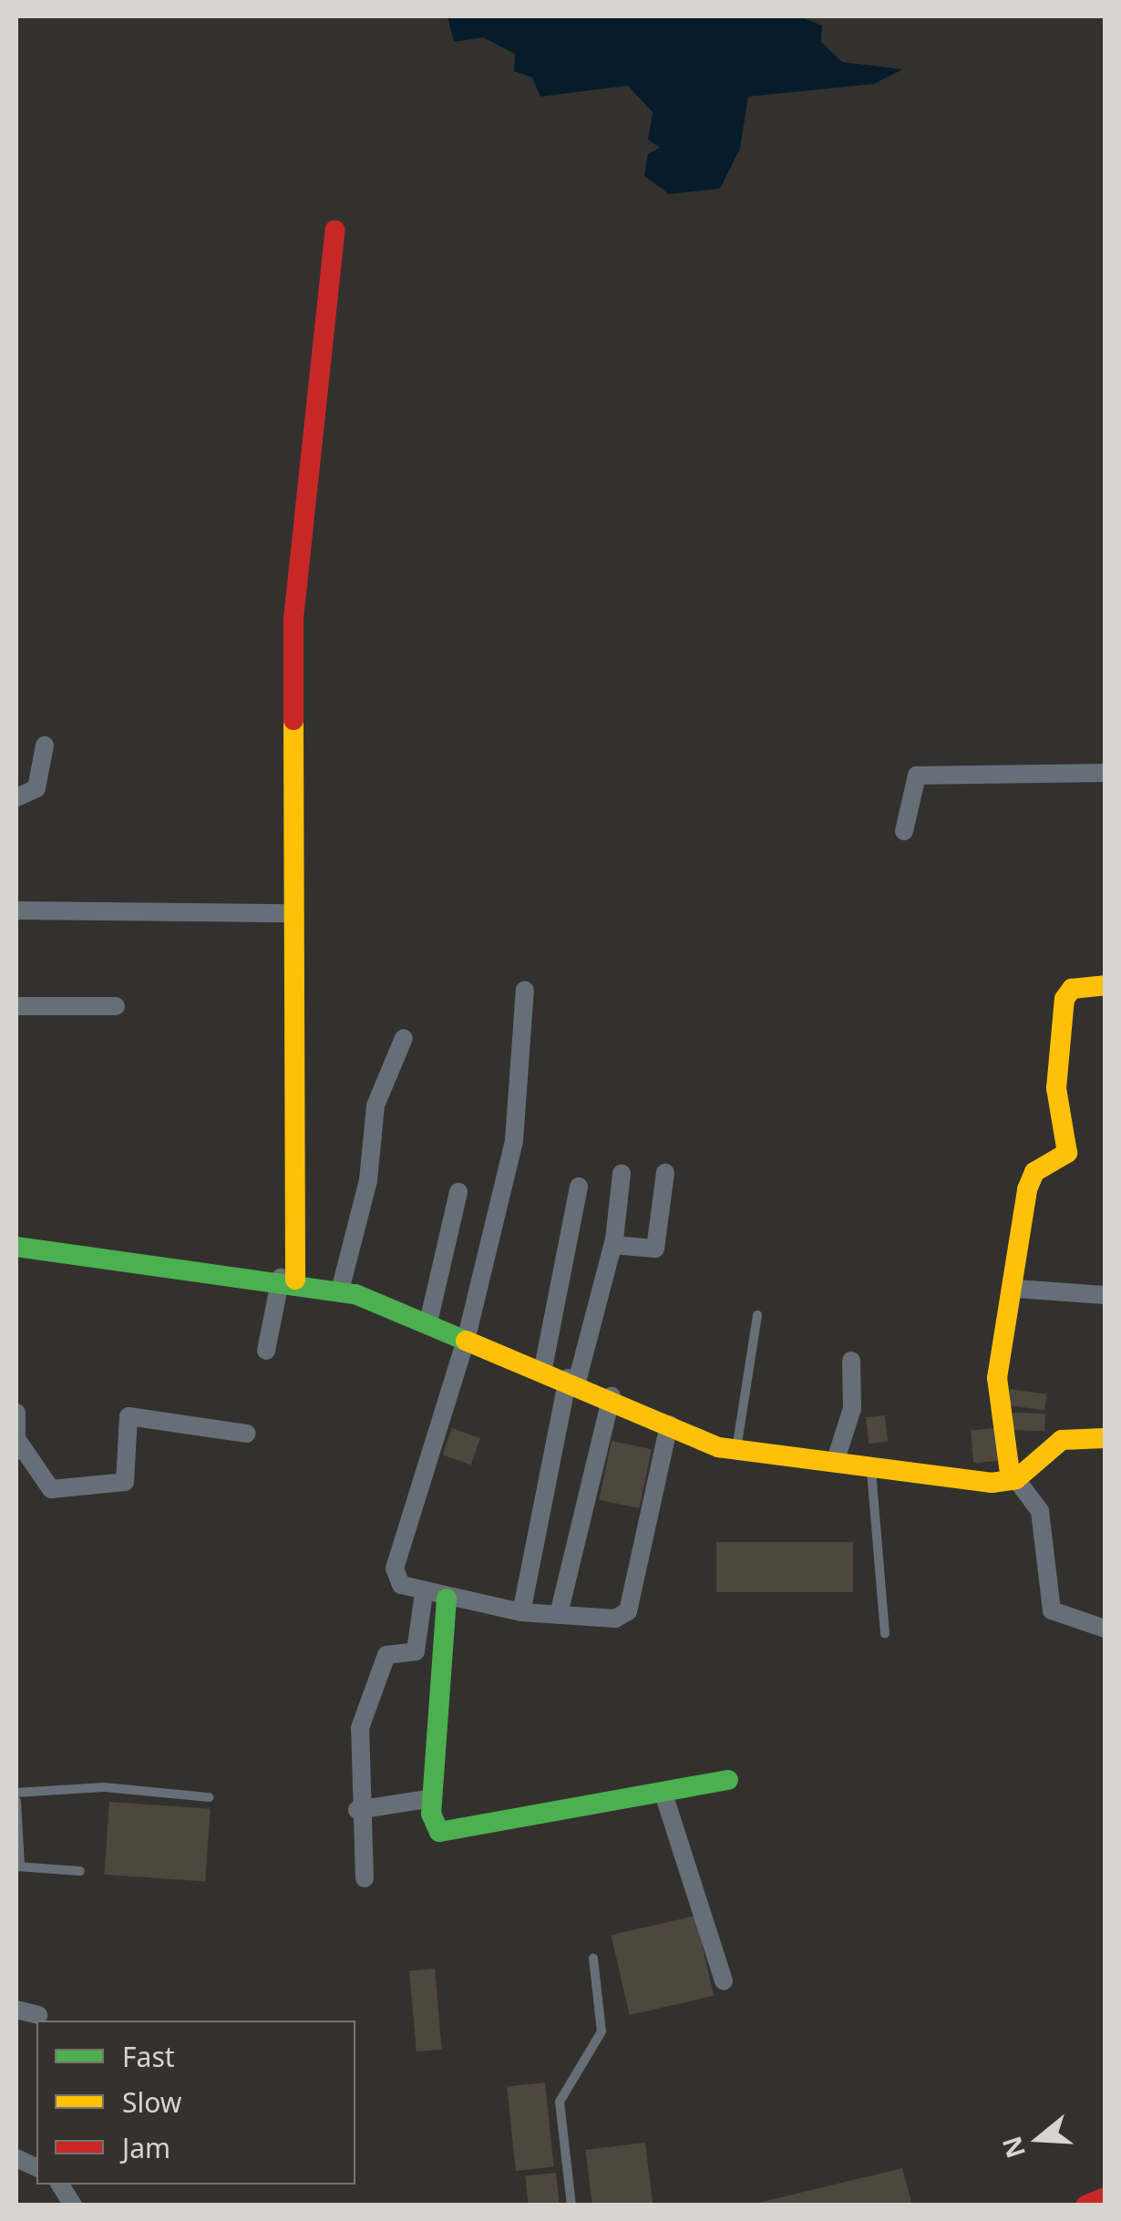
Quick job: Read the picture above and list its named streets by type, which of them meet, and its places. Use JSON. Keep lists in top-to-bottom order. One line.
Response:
{"legend":["Fast","Slow","Jam"],"north":"left"}
